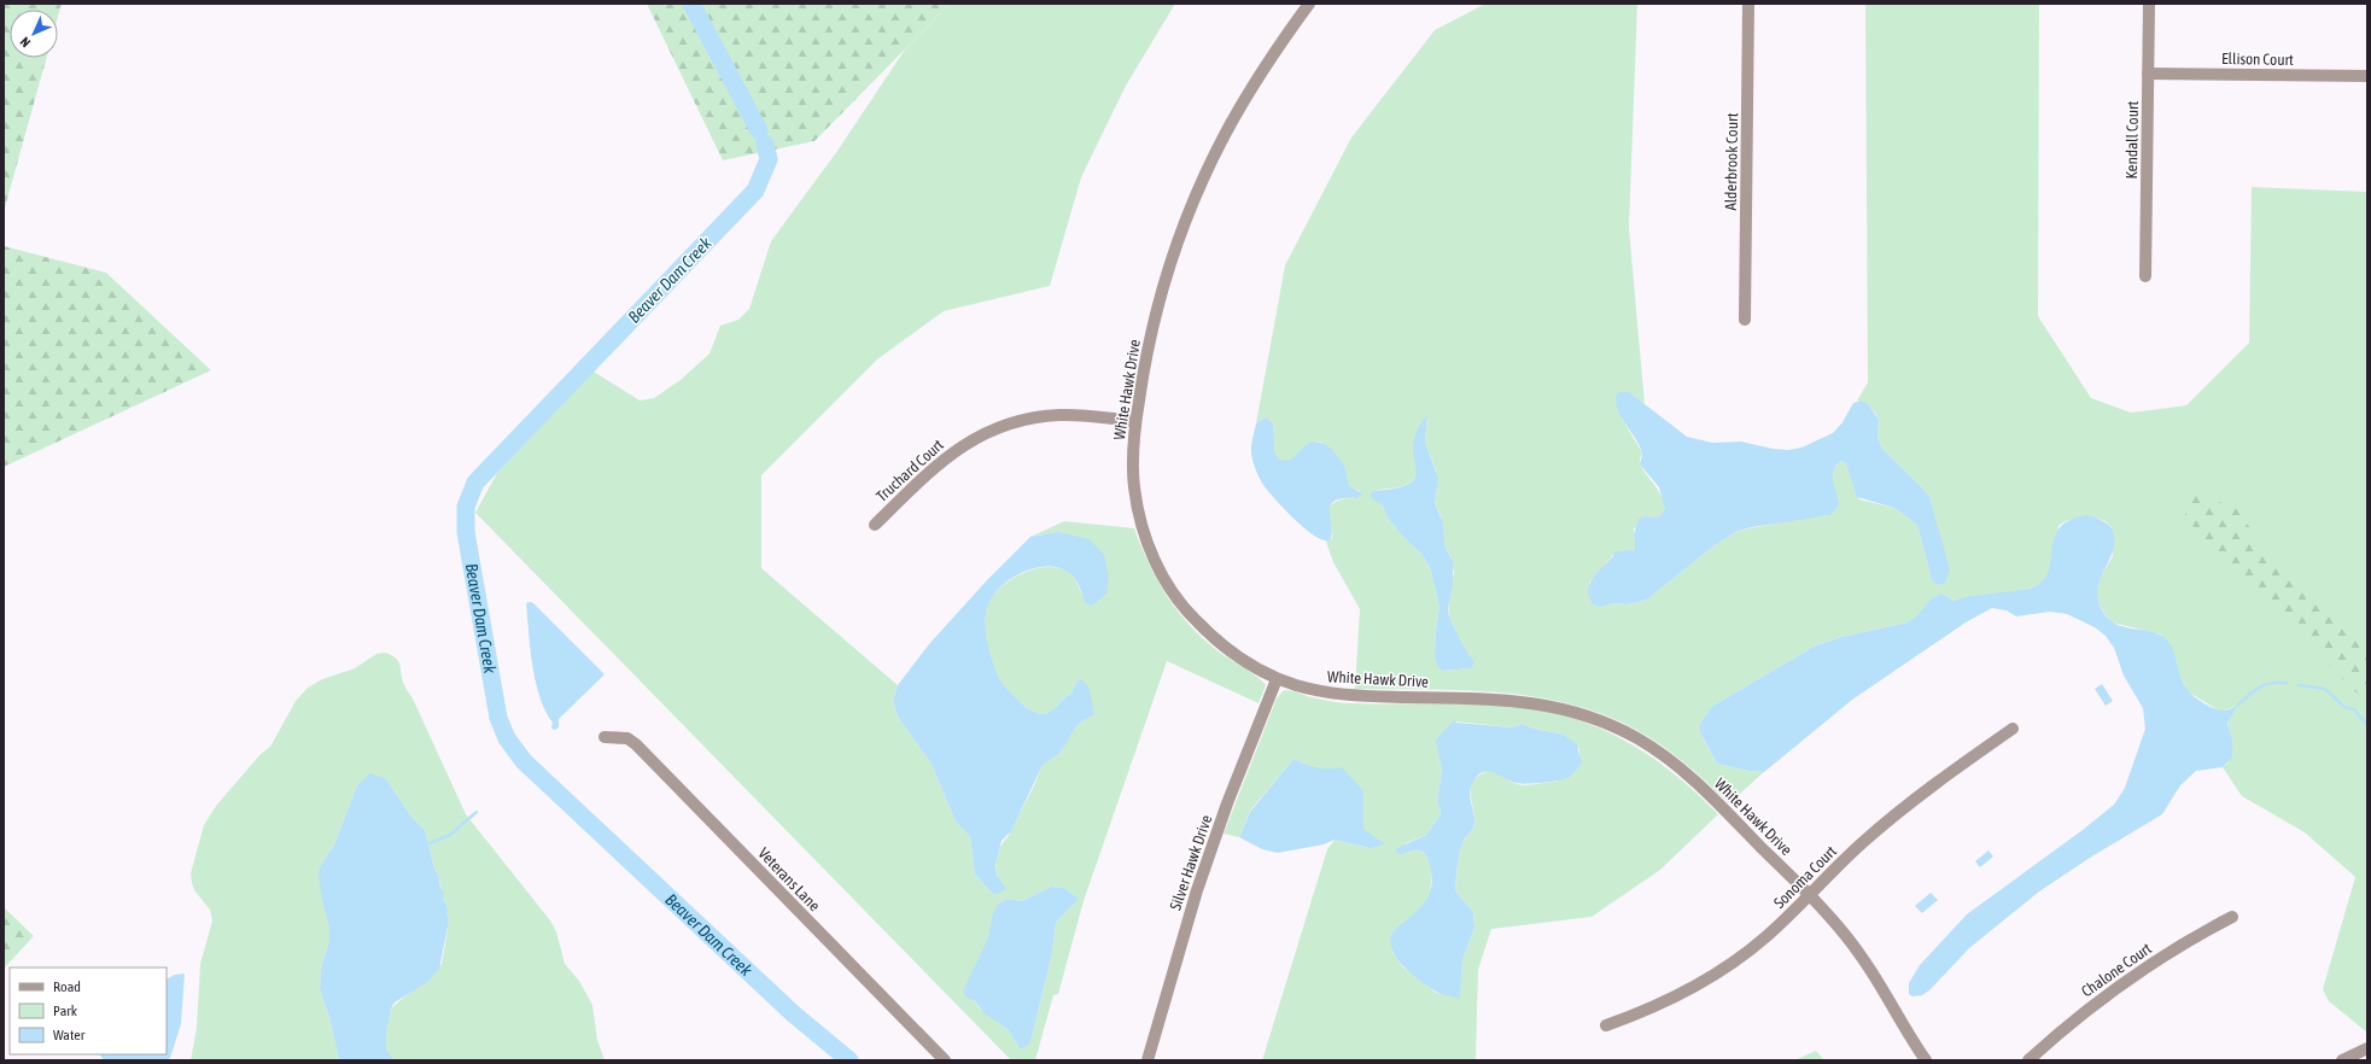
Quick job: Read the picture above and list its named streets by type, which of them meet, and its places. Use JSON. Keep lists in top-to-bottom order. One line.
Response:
{"streets":{"street":["Ellison Court","Kendall Court","Alderbrook Court","White Hawk Drive","Truchard Court","Silver Hawk Drive","Sonoma Court","Veterans Lane","Chalone Court"]},"crossings":[["Ellison Court","Kendall Court"],["White Hawk Drive","Truchard Court"],["White Hawk Drive","Silver Hawk Drive"],["White Hawk Drive","Sonoma Court"]],"water":["Beaver Dam Creek"],"legend":["Road","Park","Water"],"north":"bottom left"}
